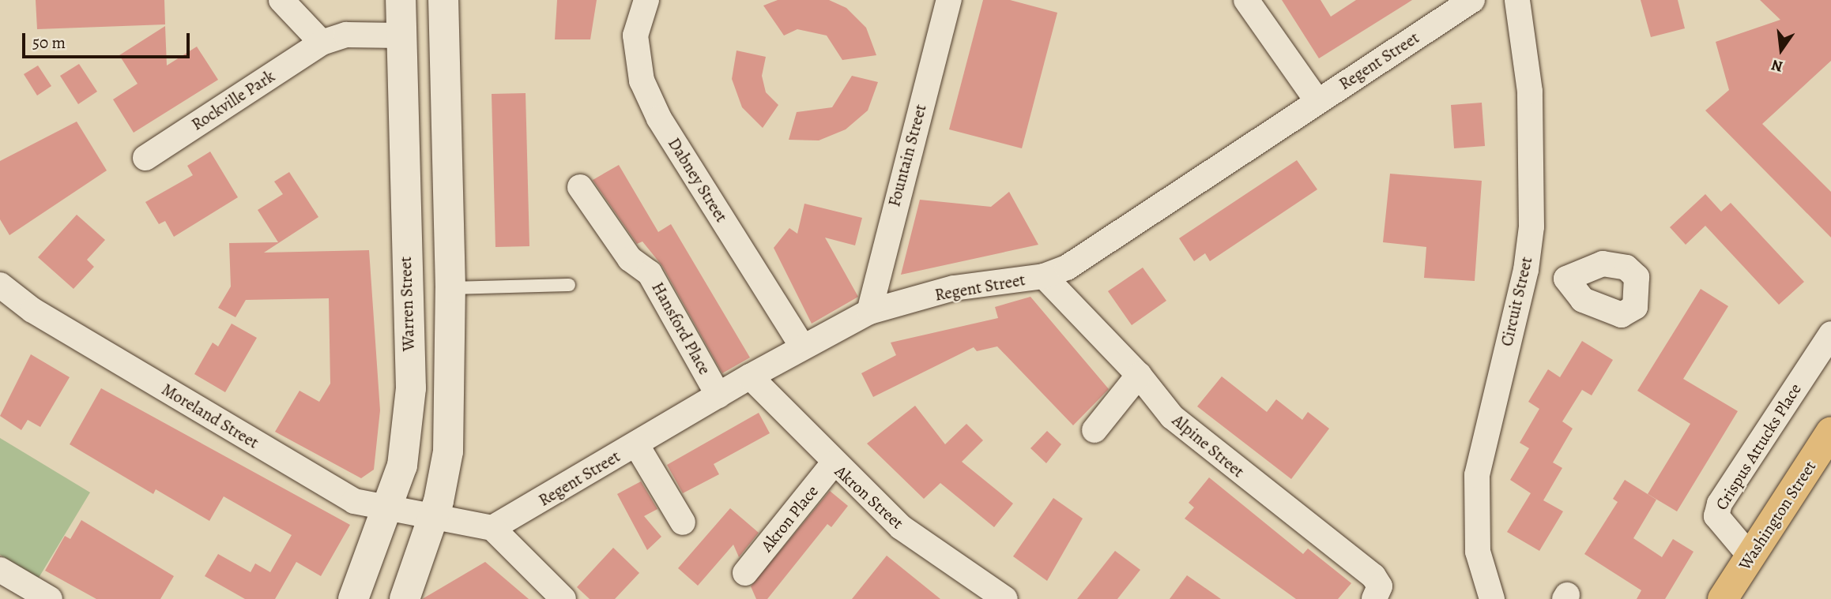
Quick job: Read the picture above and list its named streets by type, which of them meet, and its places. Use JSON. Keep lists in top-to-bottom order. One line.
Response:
{"streets":{"main road":["Warren Street","Washington Street"],"street":["Regent Street","Rockville Park","Fountain Street","Dabney Street","Circuit Street","Hansford Place","Moreland Street","Alpine Street","Crispus Attucks Place","Akron Street","Akron Place"]},"crossings":[["Regent Street","Fountain Street"],["Regent Street","Dabney Street"],["Regent Street","Hansford Place"],["Regent Street","Alpine Street"],["Regent Street","Akron Street"],["Rockville Park","Warren Street"],["Warren Street","Moreland Street"],["Crispus Attucks Place","Washington Street"],["Akron Street","Akron Place"]],"scale_bar":"50 m","north":"bottom"}
